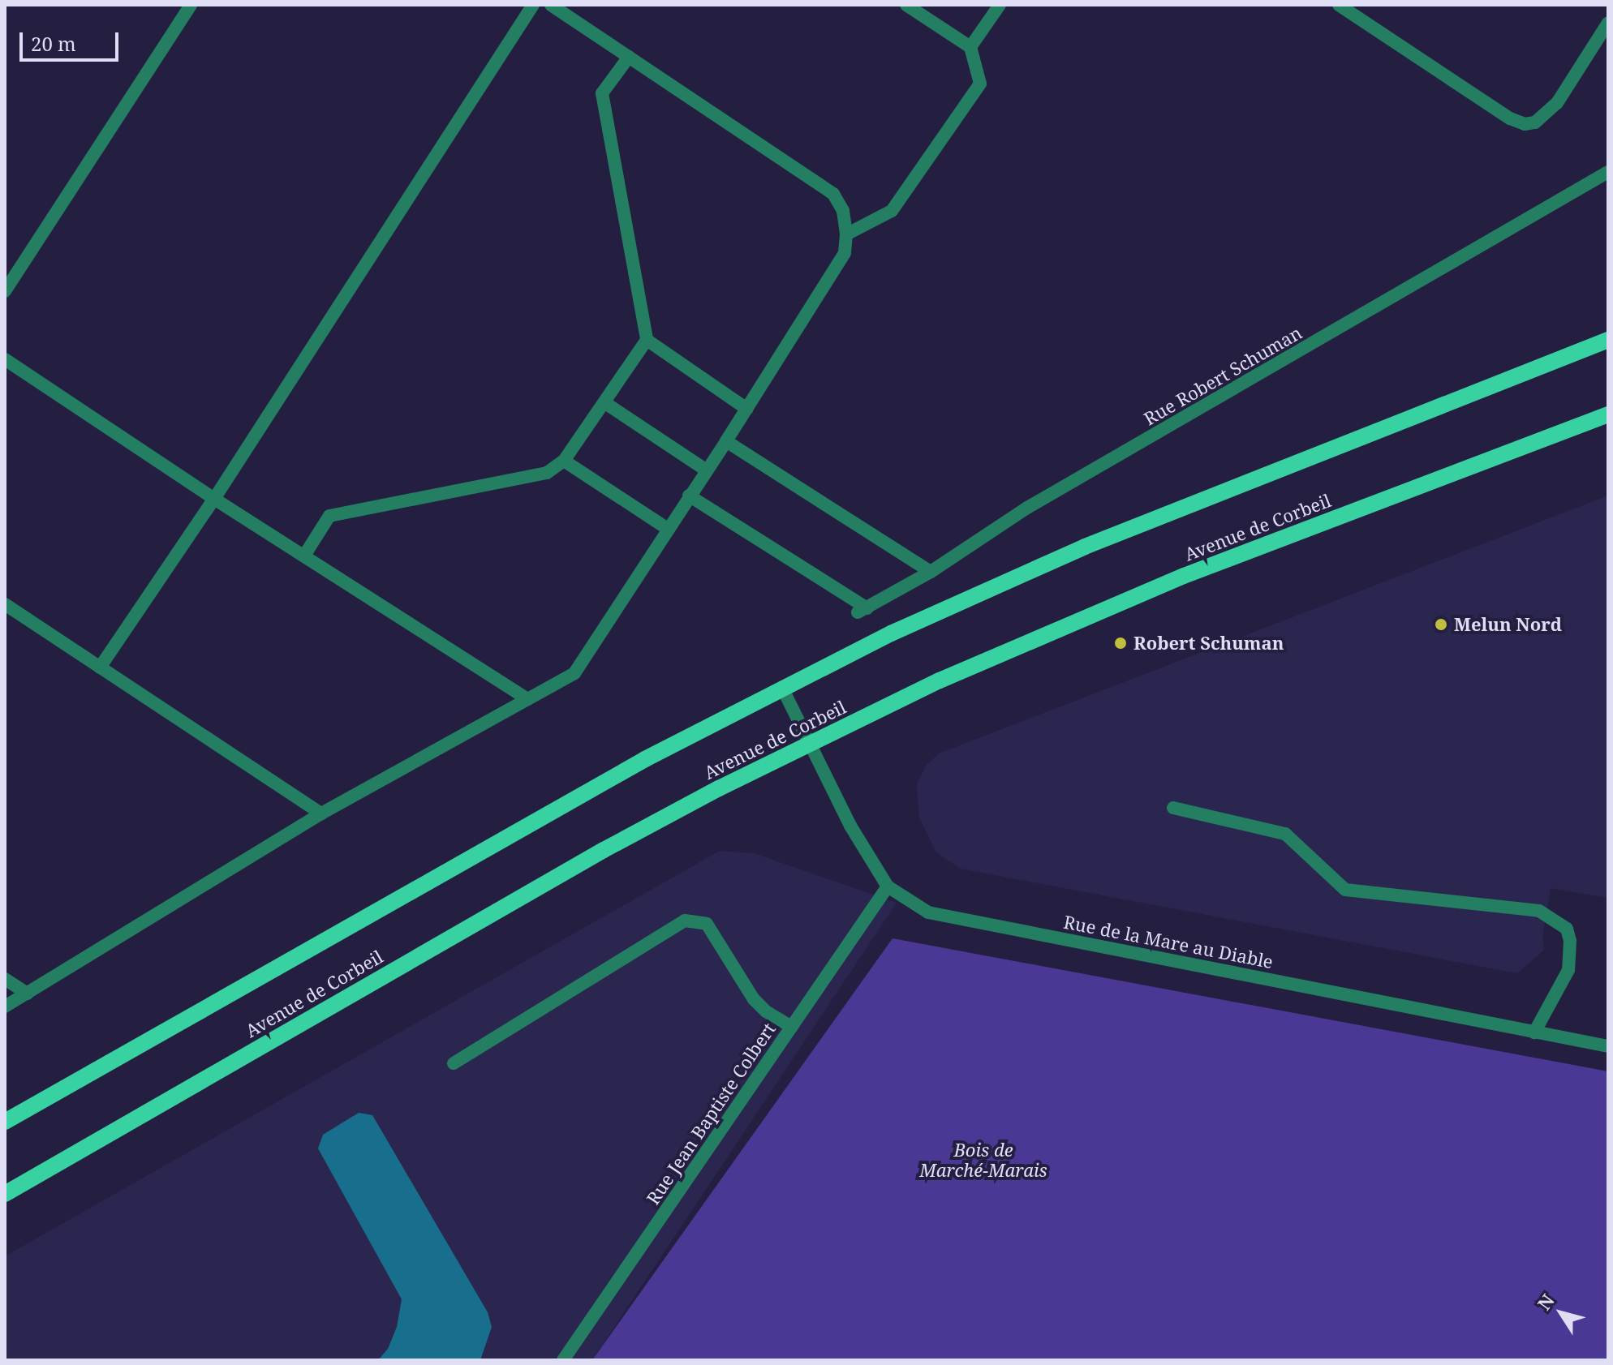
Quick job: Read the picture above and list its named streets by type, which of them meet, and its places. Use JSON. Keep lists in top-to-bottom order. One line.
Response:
{"streets":{"main road":["Avenue de Corbeil"],"street":["Rue Robert Schuman","Rue de la Mare au Diable","Rue Jean Baptiste Colbert"]},"crossings":[["Avenue de Corbeil","Rue de la Mare au Diable"],["Rue de la Mare au Diable","Rue Jean Baptiste Colbert"]],"parks":["Bois de Marché-Marais"],"places":["Melun Nord","Robert Schuman"],"scale_bar":"20 m","north":"top left"}
